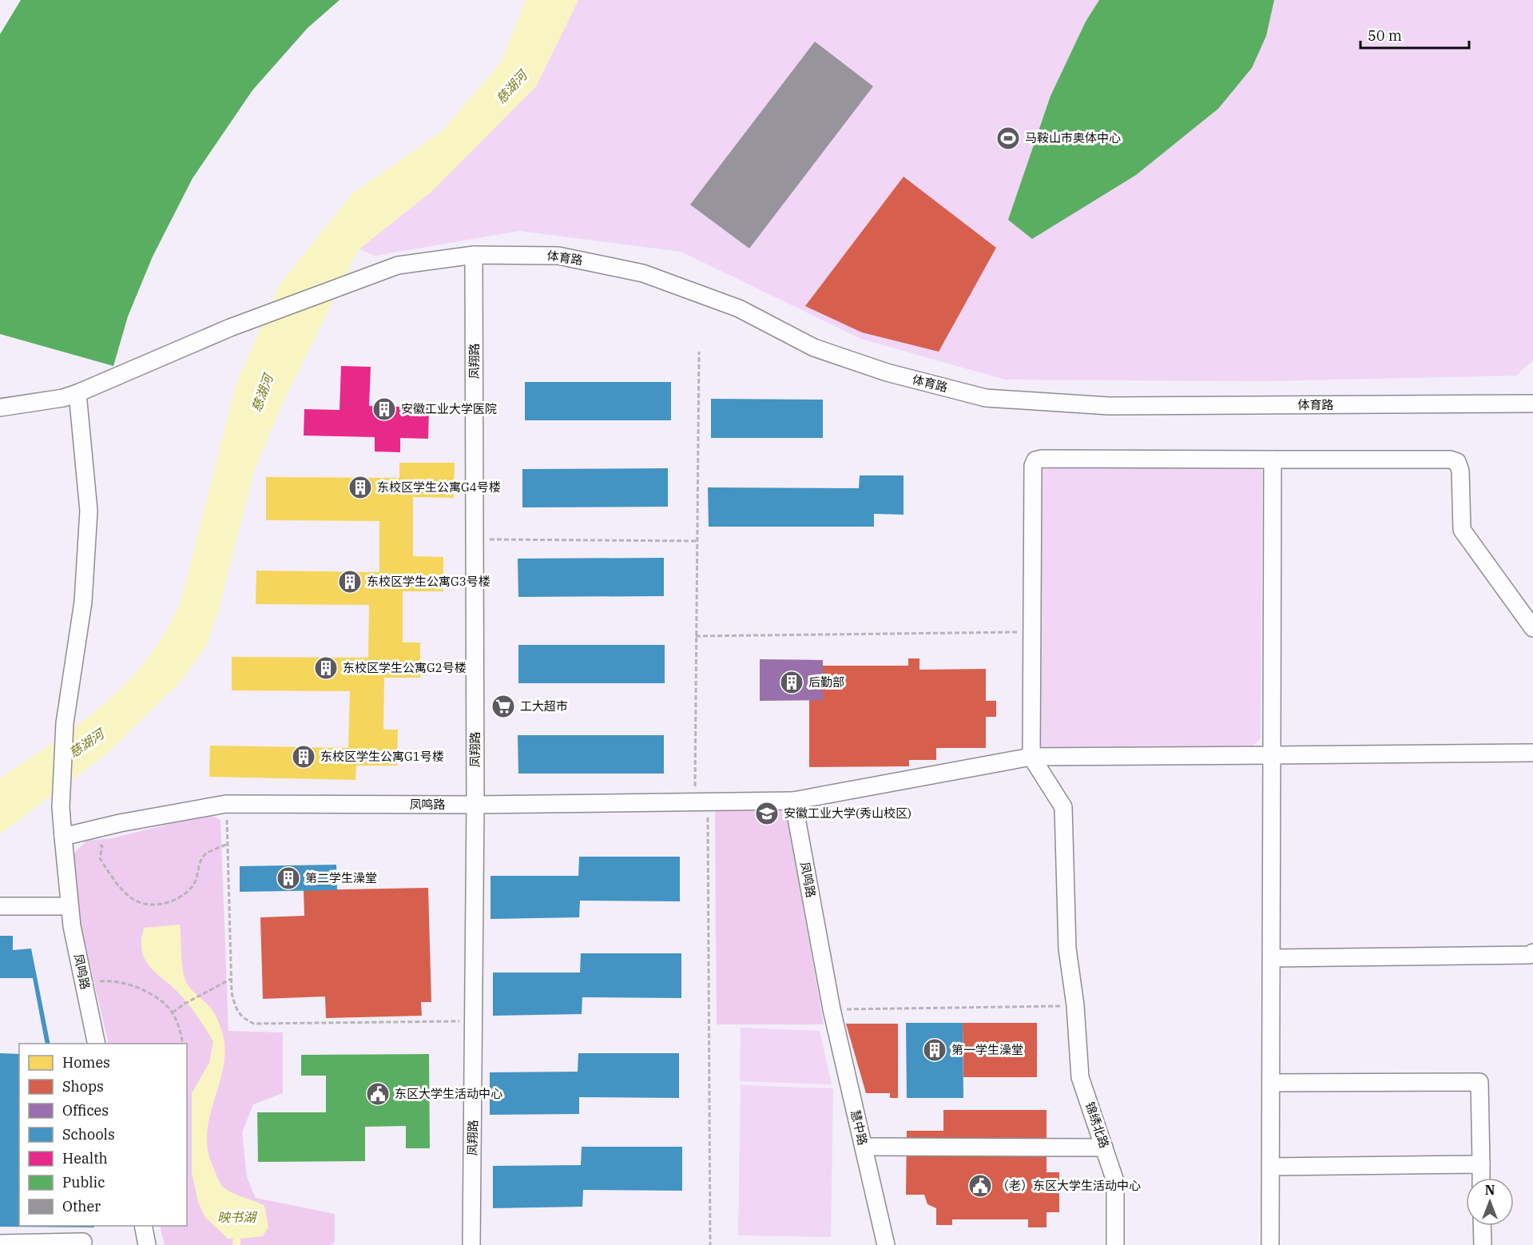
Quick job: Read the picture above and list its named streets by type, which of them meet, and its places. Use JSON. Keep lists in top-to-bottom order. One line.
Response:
{"streets":{"street":["体育路","凤翔路","凤鸣路","锦绣北路","慧中路"]},"crossings":[["体育路","凤翔路"],["凤翔路","凤鸣路"],["凤鸣路","慧中路"]],"water":["慈湖河","映书湖"],"places":{"sports":["马鞍山市奥体中心"],"building":["安徽工业大学医院","东校区学生公寓G4号楼","东校区学生公寓G3号楼","东校区学生公寓G2号楼","后勤部","东校区学生公寓G1号楼","第二学生澡堂","第一学生澡堂"],"supermarket":["工大超市"],"school or university":["安徽工业大学(秀山校区)"],"public building":["东区大学生活动中心","（老）东区大学生活动中心"]},"legend":["Homes","Shops","Offices","Schools","Health","Public","Other"],"scale_bar":"50 m","north":"top"}
